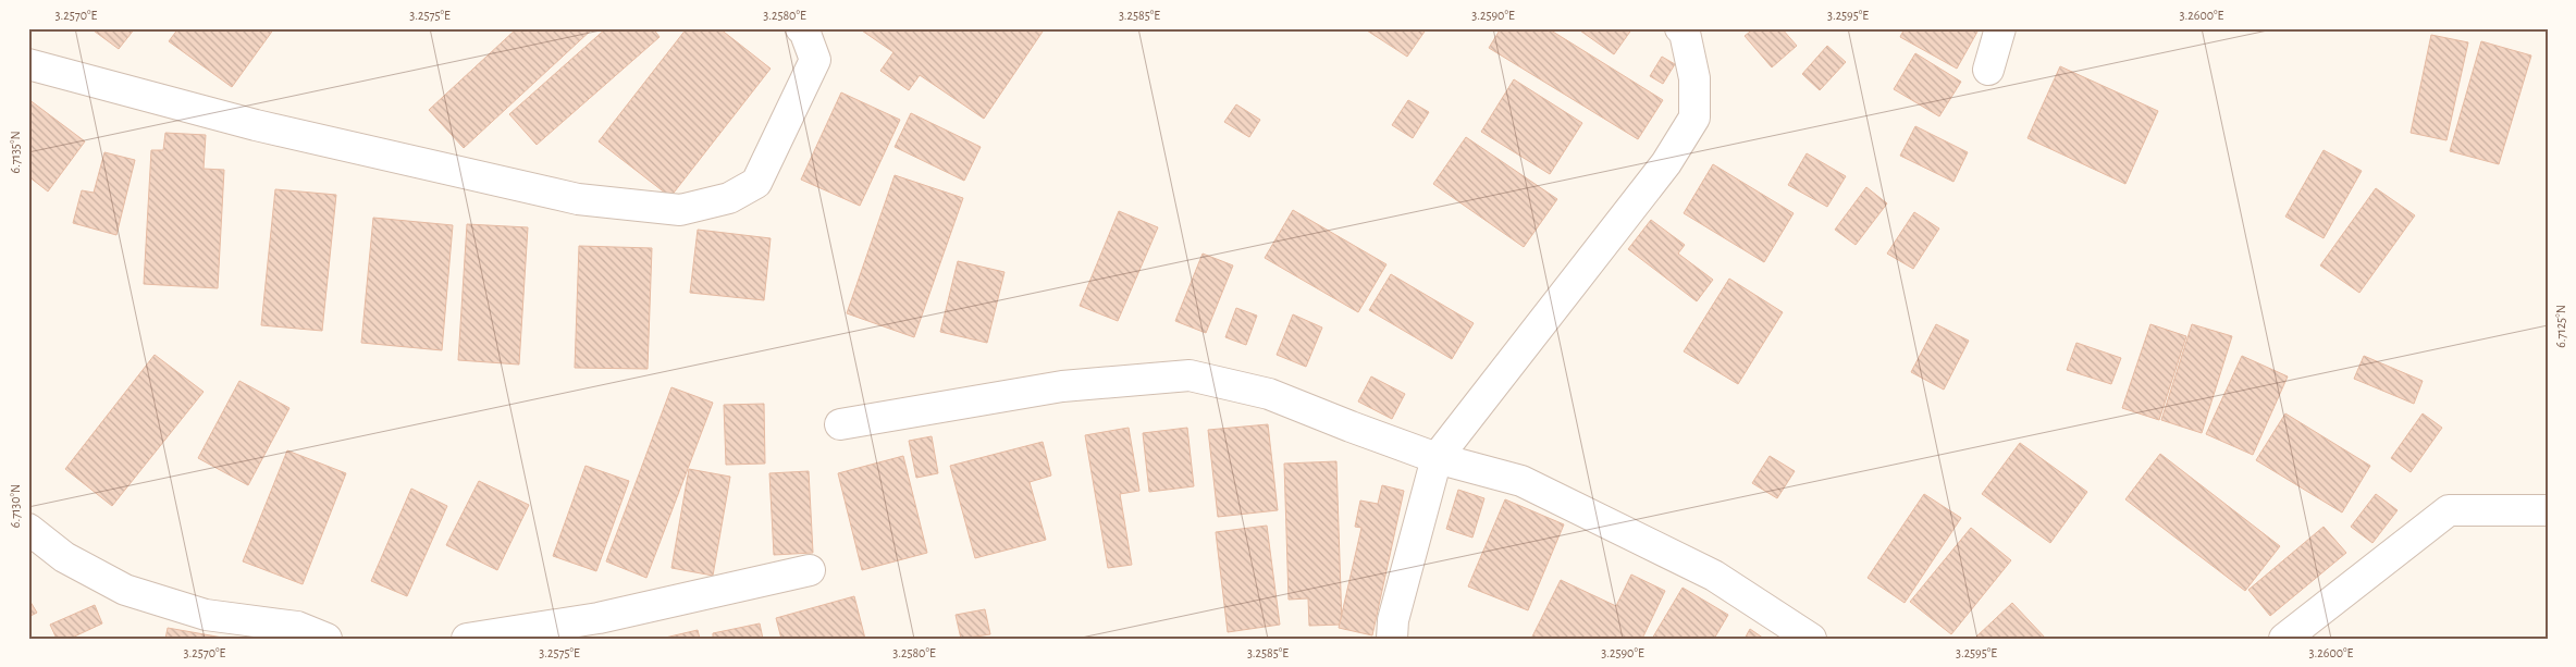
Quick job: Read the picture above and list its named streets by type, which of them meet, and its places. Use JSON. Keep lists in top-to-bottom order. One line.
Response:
{"coordinates":["3.2570°E","3.2575°E","3.2580°E","3.2585°E","3.2590°E","3.2595°E","3.2600°E","6.7135°N","6.7125°N","6.7130°N"]}
